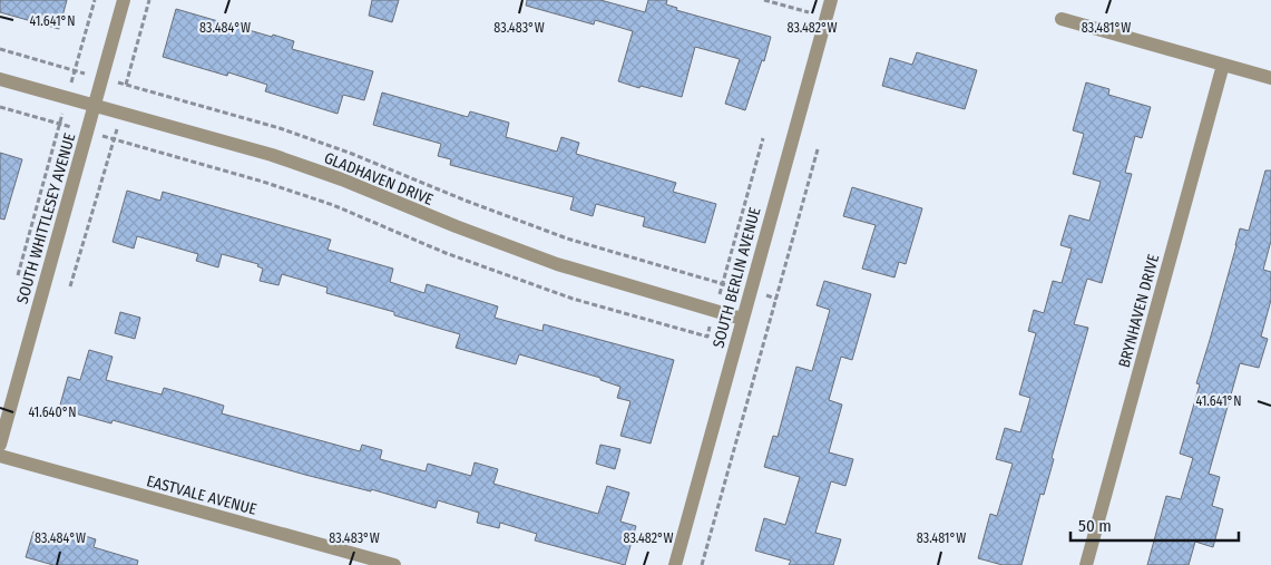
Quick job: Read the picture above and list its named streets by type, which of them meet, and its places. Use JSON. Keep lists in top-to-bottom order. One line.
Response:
{"streets":{"street":["GLADHAVEN DRIVE","SOUTH WHITTLESEY AVENUE","SOUTH BERLIN AVENUE","BRYNHAVEN DRIVE","EASTVALE AVENUE"]},"crossings":[["GLADHAVEN DRIVE","SOUTH WHITTLESEY AVENUE"],["GLADHAVEN DRIVE","SOUTH BERLIN AVENUE"]],"scale_bar":"50 m","coordinates":["41.641°N","83.484°W","83.483°W","83.482°W","83.481°W","41.640°N"]}
